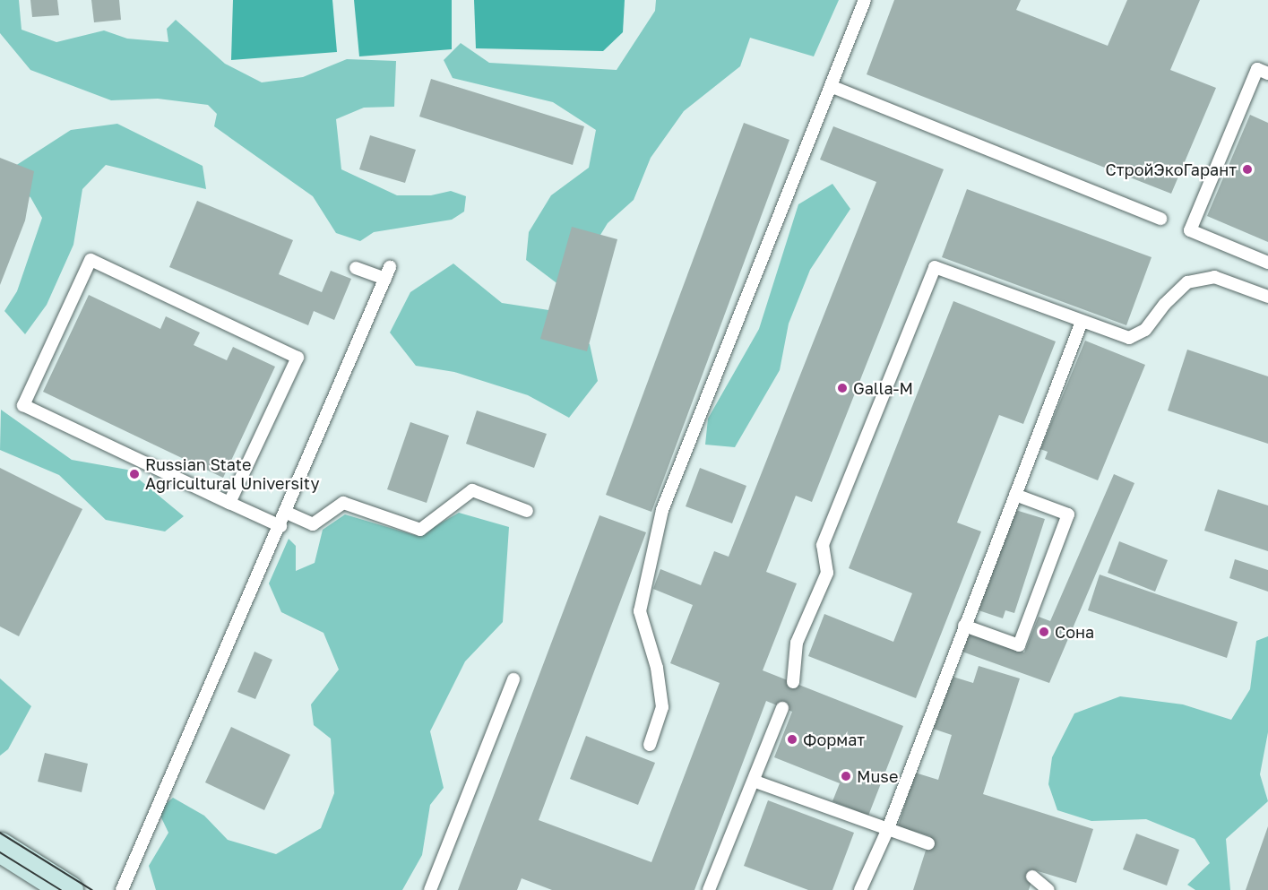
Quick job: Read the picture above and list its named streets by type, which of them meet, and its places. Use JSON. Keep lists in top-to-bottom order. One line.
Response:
{"places":["СтройЭкоГарант","Galla-M","Russian State Agricultural University","Сона","Формат","Muse"]}
